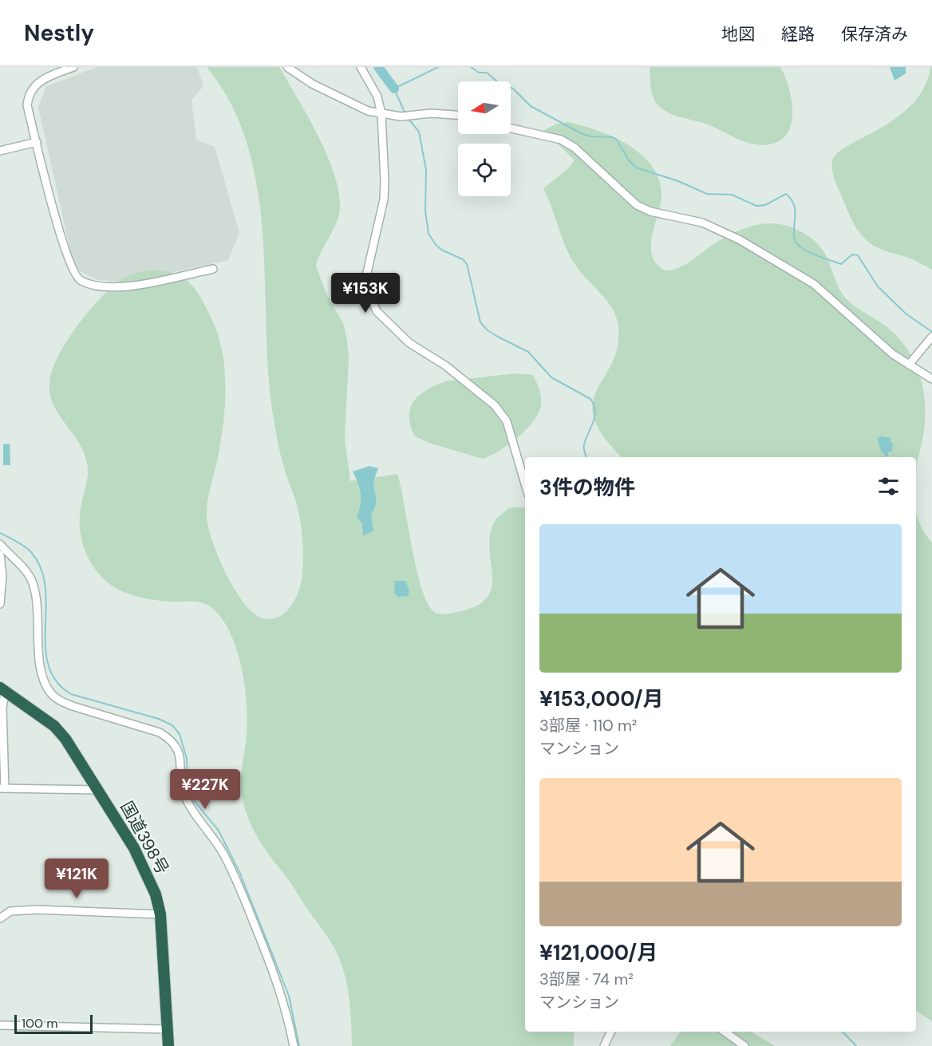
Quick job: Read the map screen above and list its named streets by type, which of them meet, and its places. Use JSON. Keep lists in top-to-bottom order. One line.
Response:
{"streets":{"highway":["国道398号"]},"scale_bar":"100 m","north":"left","page":{"header":"Nestly","nav":["地図","経路","保存済み"],"price":["¥153K","¥227K","¥121K"],"heading":"3件の物件","list":[{"name":"¥153,000/月","note":"3部屋 · 110 m² · マンション"},{"name":"¥121,000/月","note":"3部屋 · 74 m² · マンション"}],"scale":"100 m"}}
